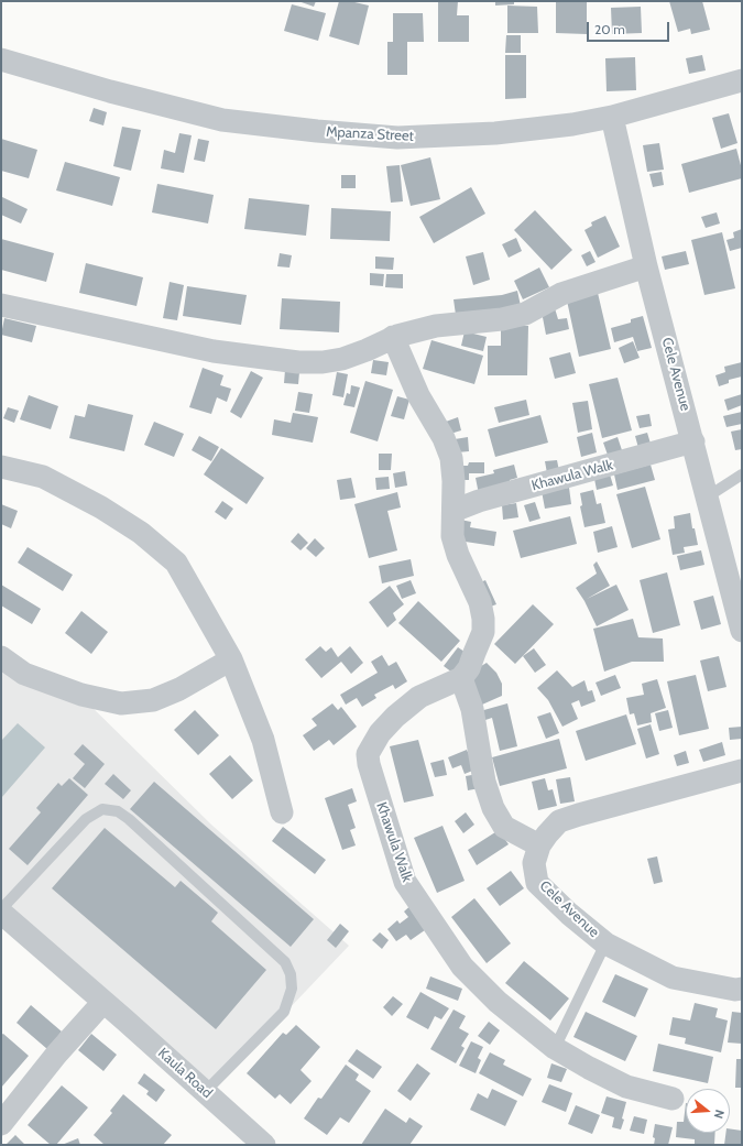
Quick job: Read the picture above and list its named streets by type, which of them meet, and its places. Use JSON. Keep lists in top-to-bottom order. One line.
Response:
{"streets":{"street":["Mpanza Street","Cele Avenue","Khawula Walk","Kaula Road"]},"crossings":[["Mpanza Street","Cele Avenue"],["Cele Avenue","Khawula Walk"]],"scale_bar":"20 m","north":"right"}
